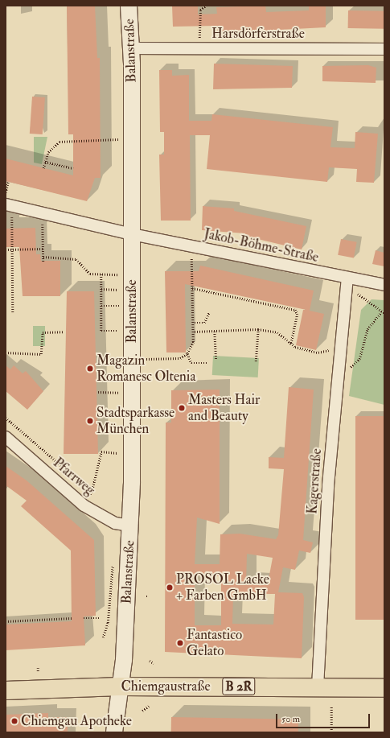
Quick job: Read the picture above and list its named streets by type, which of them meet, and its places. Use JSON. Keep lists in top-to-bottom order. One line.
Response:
{"streets":{"main road":["Chiemgaustraße","B 2R"],"street":["Harsdörferstraße","Balanstraße","Jakob-Böhme-Straße","Pfarrweg","Kagerstraße"]},"crossings":[["Harsdörferstraße","Balanstraße"],["Balanstraße","Jakob-Böhme-Straße"],["Balanstraße","Pfarrweg"],["Balanstraße","Chiemgaustraße"],["Jakob-Böhme-Straße","Kagerstraße"],["Kagerstraße","Chiemgaustraße"]],"places":["Magazin Romanesc Oltenia","Masters Hair and Beauty","Stadtsparkasse München","PROSOL Lacke + Farben GmbH","Fantastico Gelato","Chiemgau Apotheke"],"scale_bar":"50 m"}
